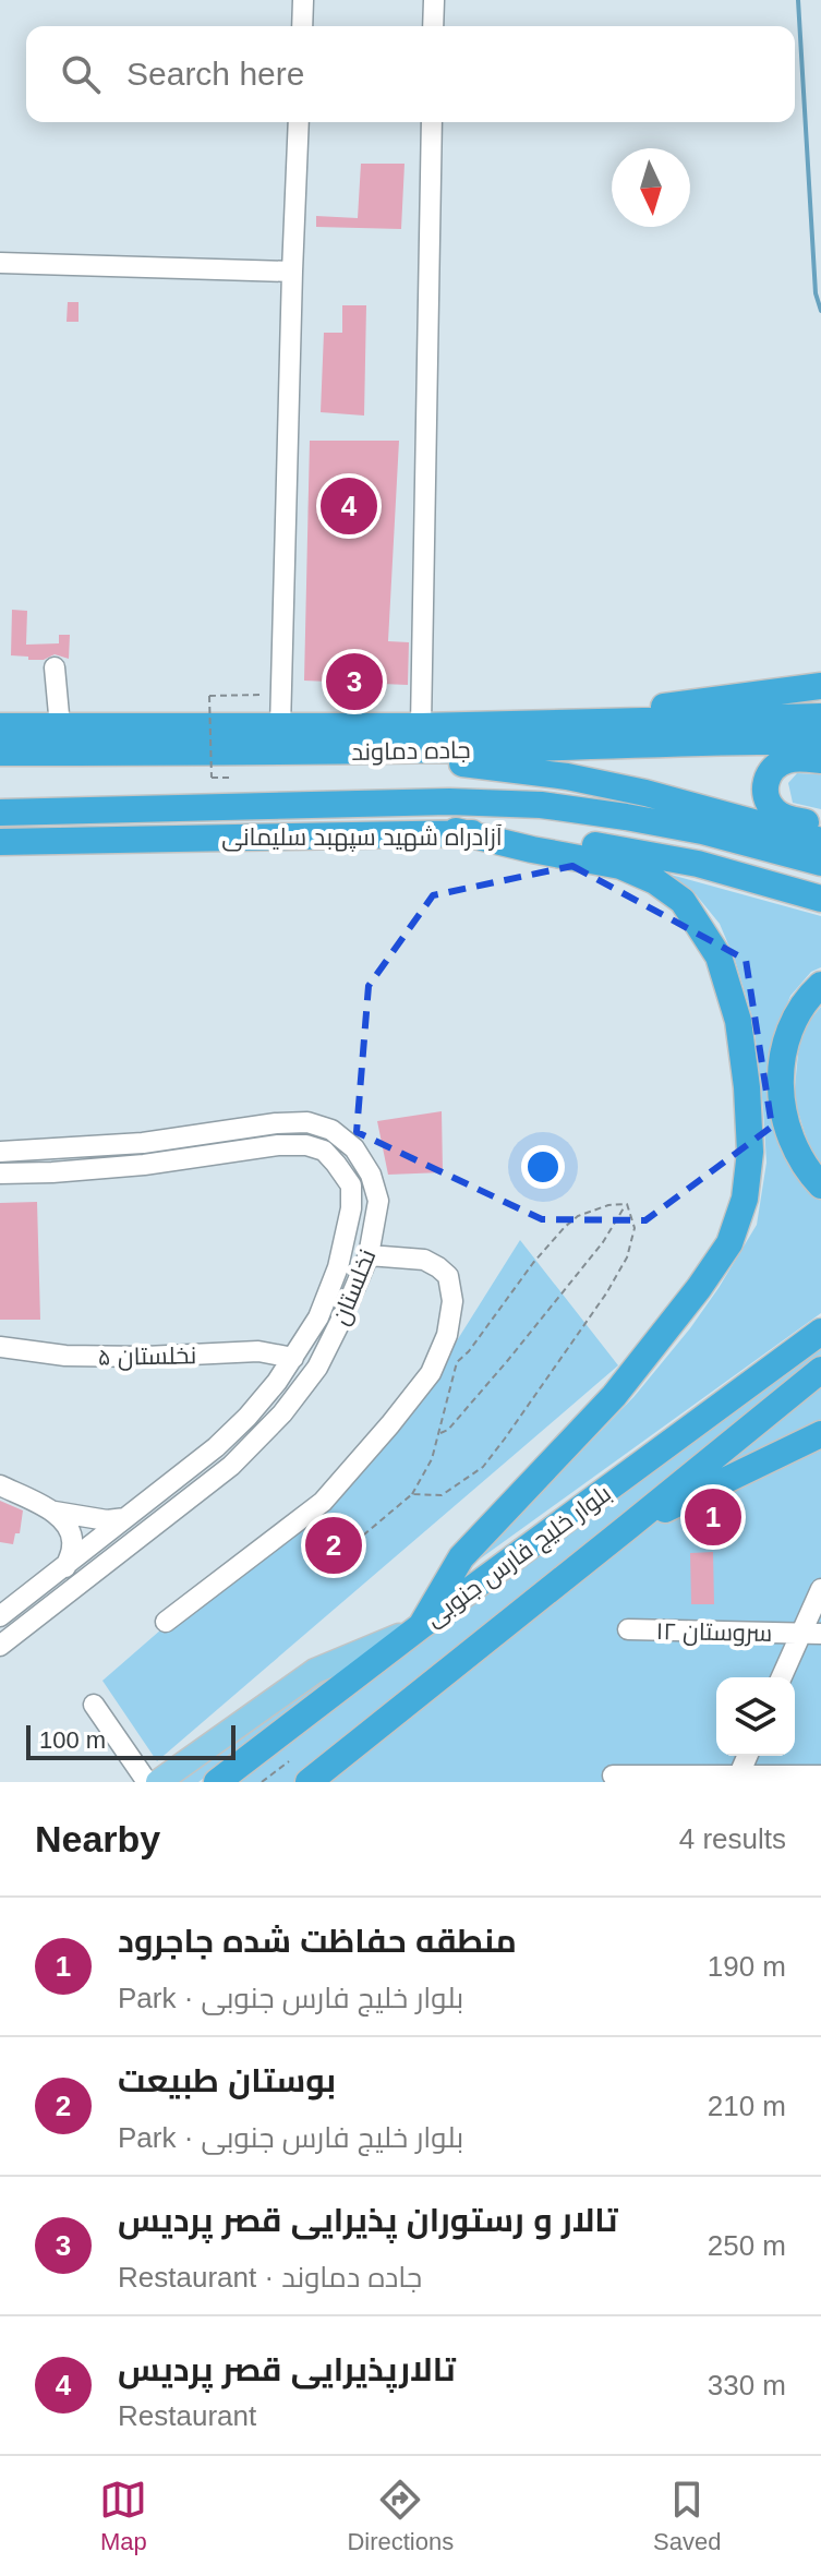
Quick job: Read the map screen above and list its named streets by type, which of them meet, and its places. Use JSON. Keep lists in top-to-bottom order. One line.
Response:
{"streets":{"highway":["جاده دماوند","آزادراه شهید سپهبد سلیمانی","بلوار خلیج فارس جنوبی"],"street":["نخلستان","نخلستان ۵","سروستان ۱۲"]},"crossings":[["نخلستان","نخلستان ۵"]],"scale_bar":"100 m","north":"bottom","page":{"search":"Search here","pins":["4","3","1","2"],"scale":"100 m","heading":["Nearby","4 results"],"list":[{"mark":"1","name":"منطقه حفاظت شده جاجرود","note":"Park · بلوار خلیج فارس جنوبی","value":"190 m"},{"mark":"2","name":"بوستان طبیعت","note":"Park · بلوار خلیج فارس جنوبی","value":"210 m"},{"mark":"3","name":"تالار و رستوران پذیرایی قصر پردیس","note":"Restaurant · جاده دماوند","value":"250 m"},{"mark":"4","name":"تالارپذیرایی قصر پردیس","note":"Restaurant","value":"330 m"}],"nav":["Map","Directions","Saved"]}}
